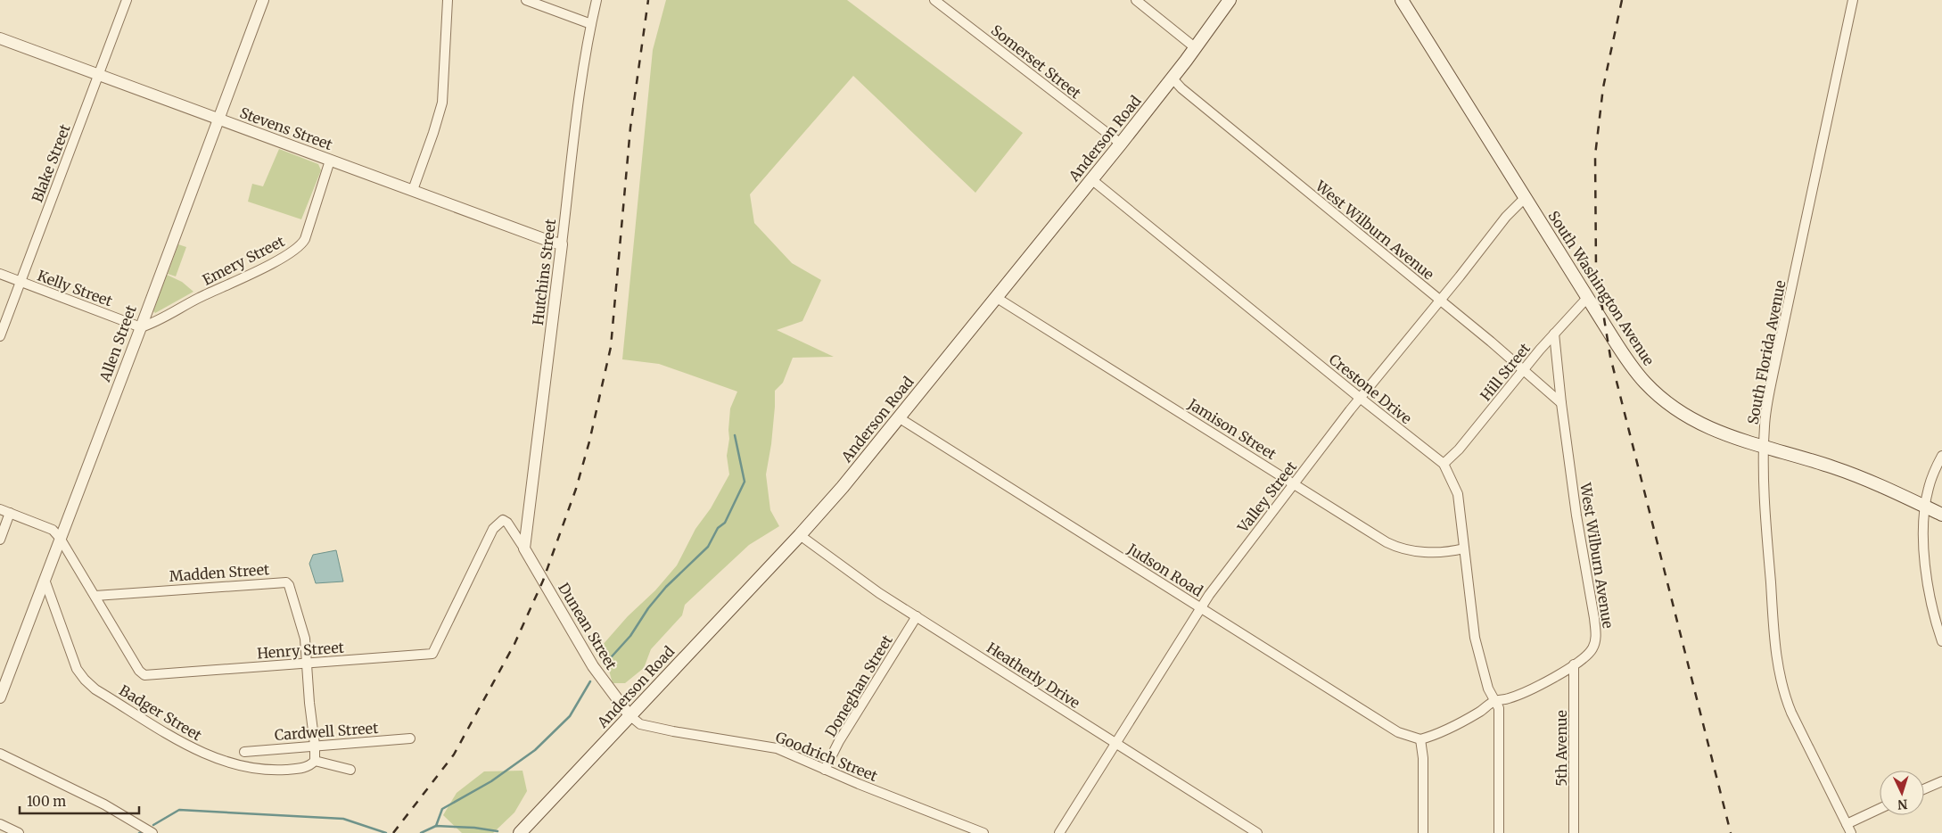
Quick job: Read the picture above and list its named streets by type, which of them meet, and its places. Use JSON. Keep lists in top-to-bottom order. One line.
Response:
{"streets":{"main road":["Anderson Road","South Washington Avenue"],"street":["Somerset Street","Stevens Street","Blake Street","West Wilburn Avenue","Emery Street","Hutchins Street","Kelly Street","Allen Street","South Florida Avenue","Hill Street","Crestone Drive","Jamison Street","Valley Street","Judson Road","Madden Street","Dunean Street","Henry Street","Heatherly Drive","Doneghan Street","Badger Street","Cardwell Street","5th Avenue","Goodrich Street"]},"crossings":[["Somerset Street","Anderson Road"],["Stevens Street","Blake Street"],["Stevens Street","Emery Street"],["Stevens Street","Hutchins Street"],["Stevens Street","Allen Street"],["Anderson Road","West Wilburn Avenue"],["Anderson Road","Crestone Drive"],["Anderson Road","Jamison Street"],["Anderson Road","Judson Road"],["Anderson Road","Dunean Street"],["Anderson Road","Heatherly Drive"],["Anderson Road","Goodrich Street"],["Blake Street","Kelly Street"],["West Wilburn Avenue","Hill Street"],["West Wilburn Avenue","Crestone Drive"],["West Wilburn Avenue","Valley Street"],["West Wilburn Avenue","Judson Road"],["West Wilburn Avenue","5th Avenue"],["Emery Street","Kelly Street"],["Emery Street","Allen Street"],["Hutchins Street","Dunean Street"],["Hutchins Street","Henry Street"],["Kelly Street","Allen Street"],["South Washington Avenue","South Florida Avenue"],["South Washington Avenue","Hill Street"],["South Washington Avenue","Valley Street"],["Allen Street","Henry Street"],["Allen Street","Badger Street"],["Hill Street","Crestone Drive"],["Crestone Drive","Jamison Street"],["Crestone Drive","Valley Street"],["Jamison Street","Valley Street"],["Valley Street","Judson Road"],["Valley Street","Heatherly Drive"],["Madden Street","Henry Street"],["Dunean Street","Henry Street"],["Dunean Street","Goodrich Street"],["Heatherly Drive","Doneghan Street"],["Doneghan Street","Goodrich Street"]],"scale_bar":"100 m","north":"bottom"}
